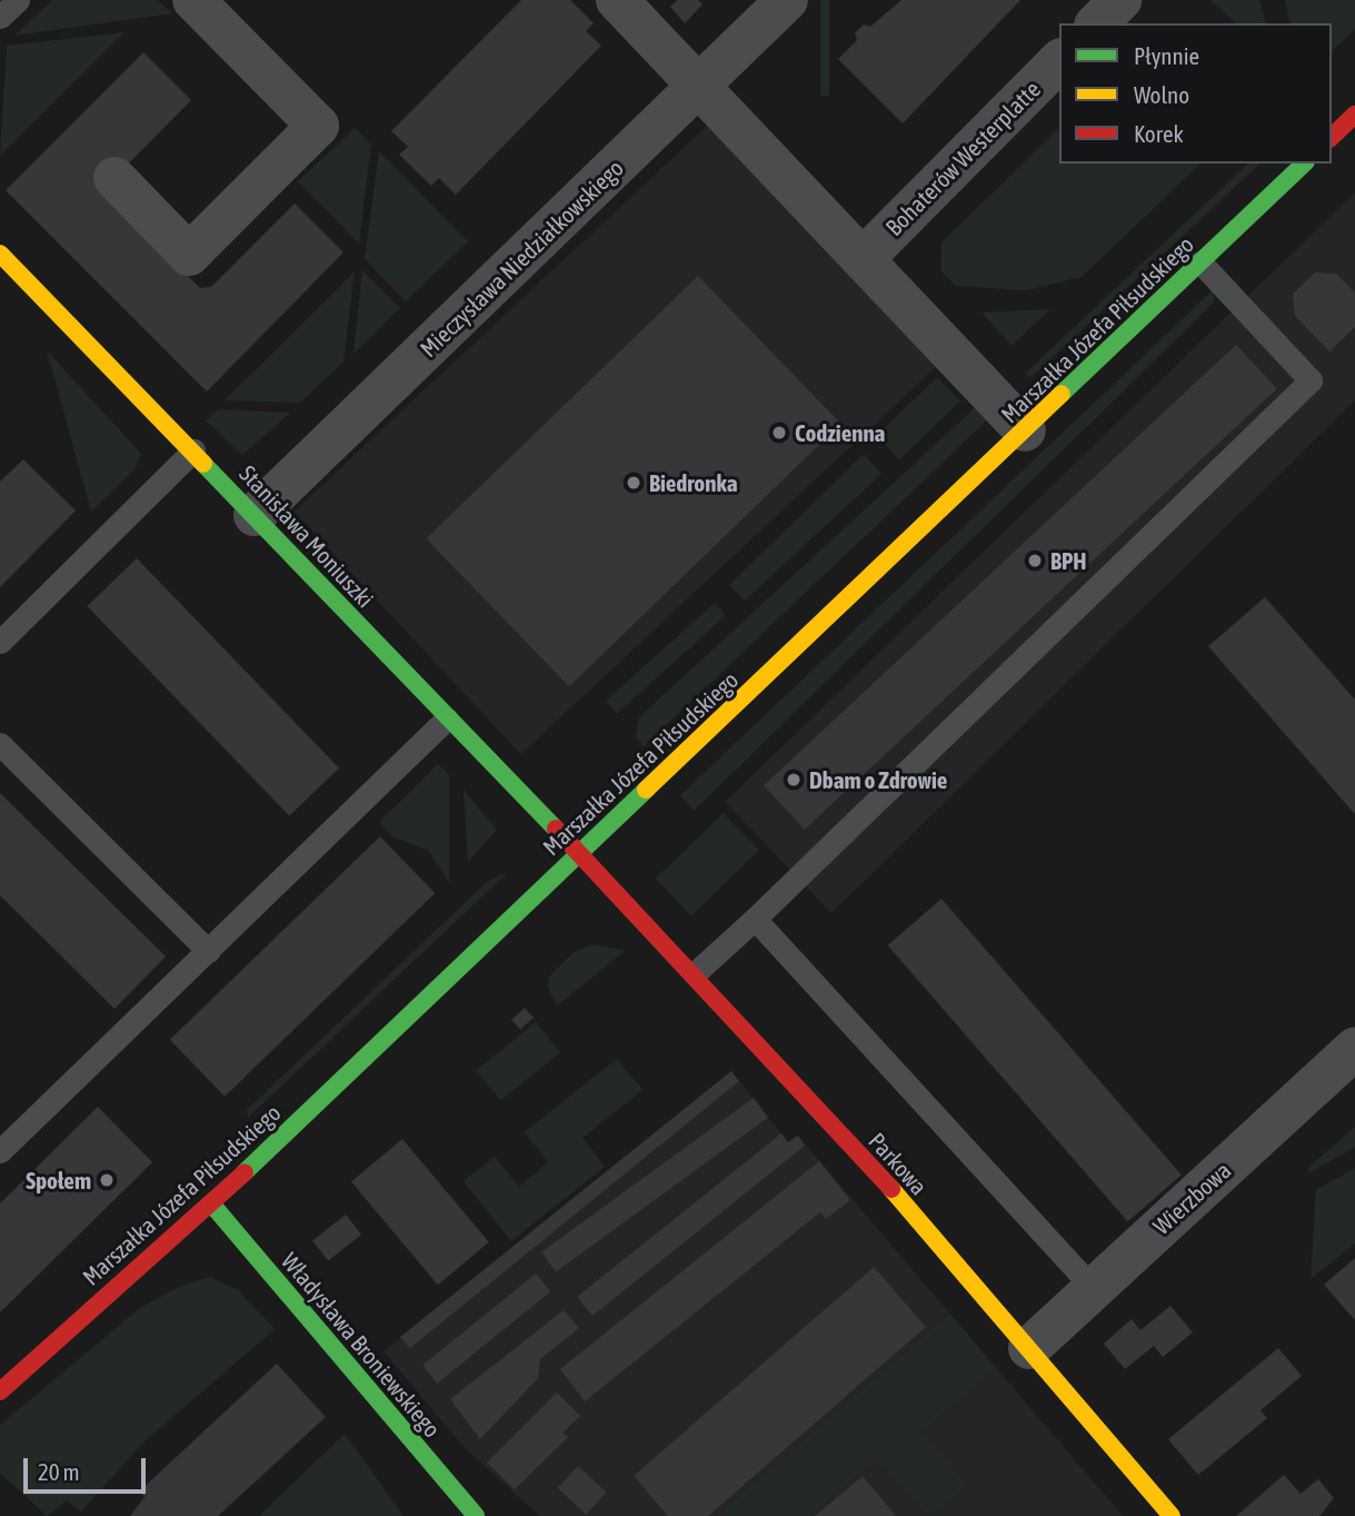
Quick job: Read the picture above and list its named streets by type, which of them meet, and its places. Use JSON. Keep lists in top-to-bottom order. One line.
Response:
{"streets":{"street":["Bohaterów Westerplatte","Mieczysława Niedziałkowskiego","Marszałka Józefa Piłsudskiego","Stanisława Moniuszki","Parkowa","Wierzbowa","Władysława Broniewskiego"]},"crossings":[["Mieczysława Niedziałkowskiego","Stanisława Moniuszki"],["Marszałka Józefa Piłsudskiego","Stanisława Moniuszki"],["Marszałka Józefa Piłsudskiego","Parkowa"],["Marszałka Józefa Piłsudskiego","Władysława Broniewskiego"],["Stanisława Moniuszki","Parkowa"],["Parkowa","Wierzbowa"]],"places":["Codzienna","Biedronka","BPH","Dbam o Zdrowie","Społem"],"legend":["Płynnie","Wolno","Korek"],"scale_bar":"20 m"}
